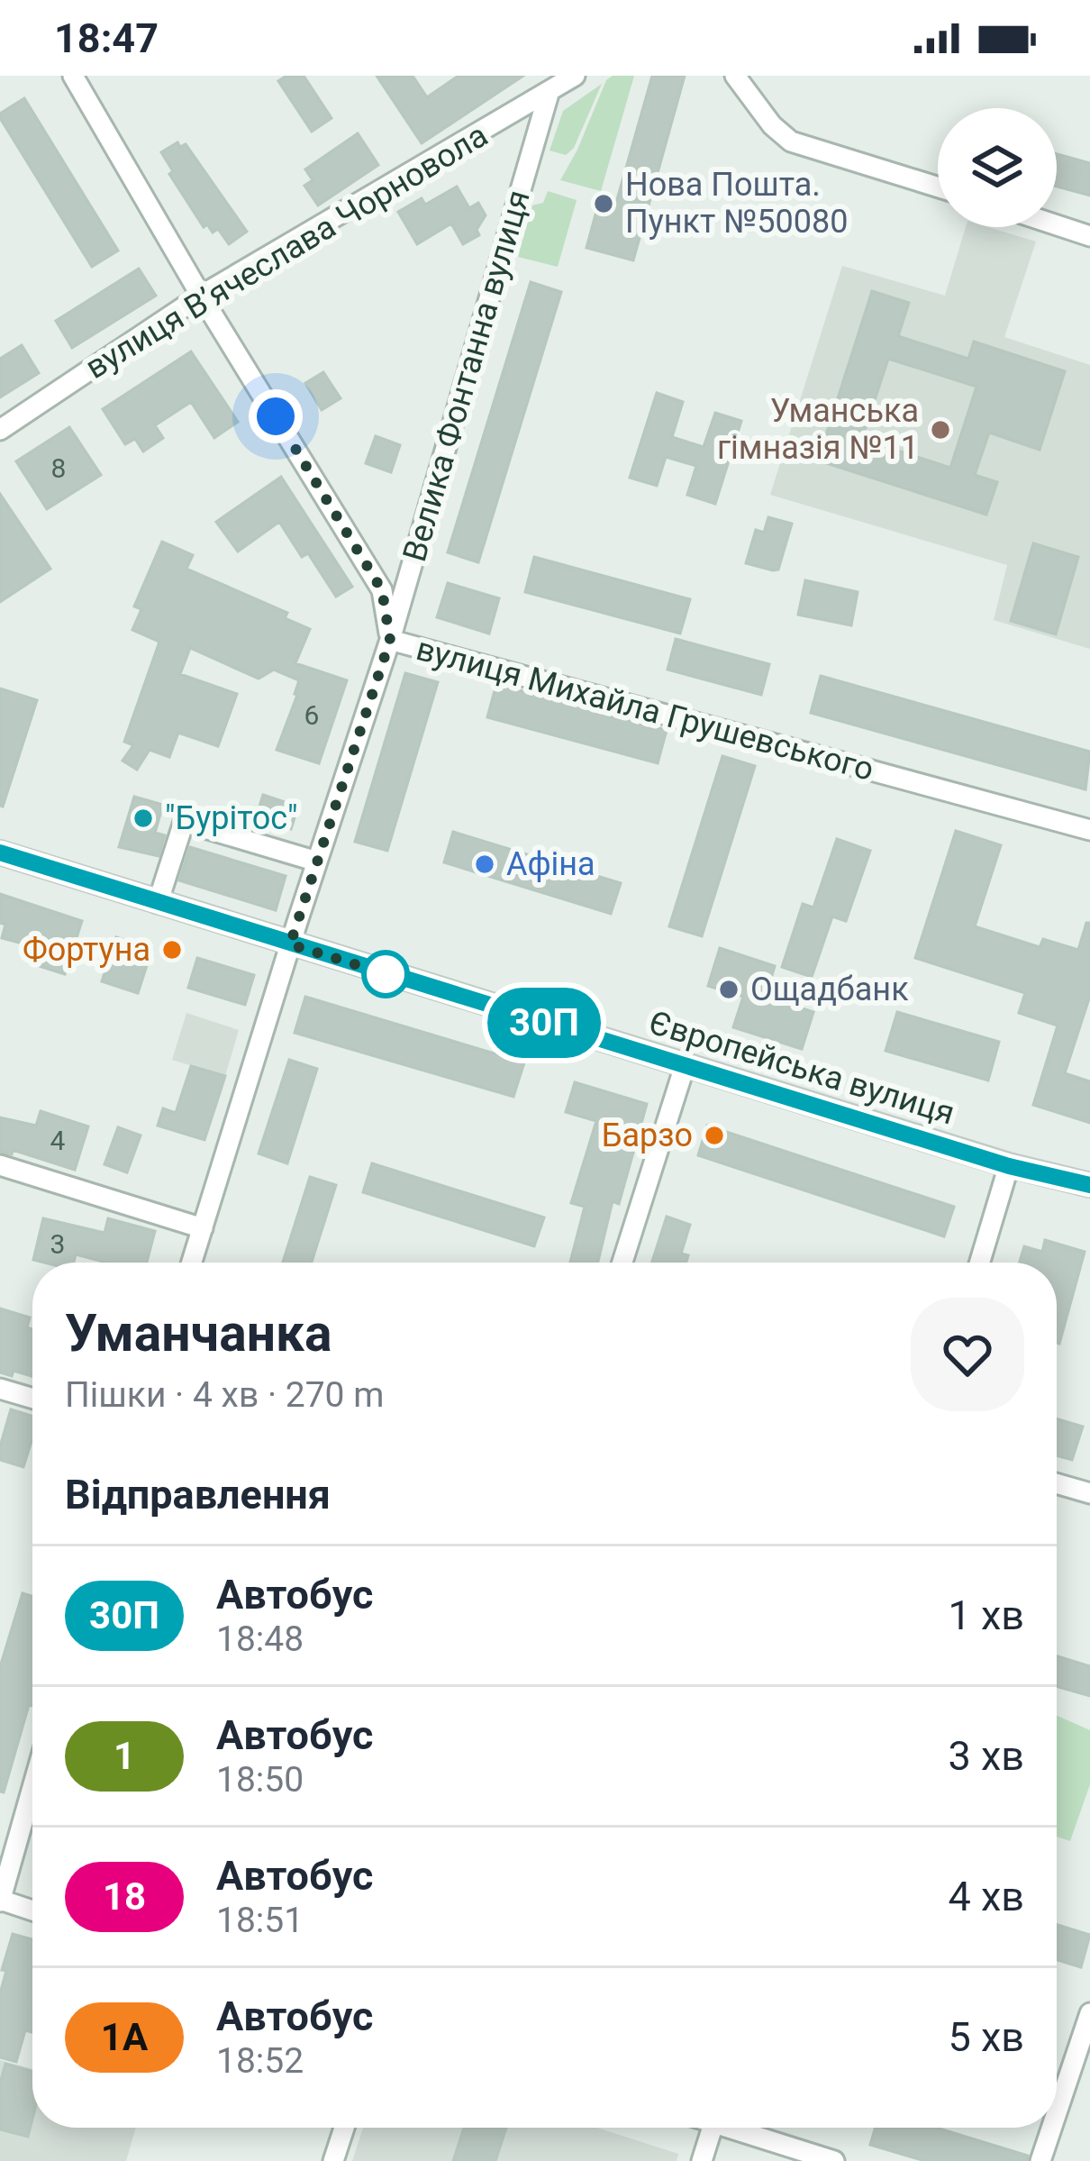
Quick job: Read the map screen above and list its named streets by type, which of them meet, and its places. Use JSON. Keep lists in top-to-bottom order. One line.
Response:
{"streets":{"main road":["Європейська вулиця"],"street":["вулиця В’ячеслава Чорновола","Велика Фонтанна вулиця","вулиця Михайла Грушевського"]},"crossings":[["вулиця В’ячеслава Чорновола","Велика Фонтанна вулиця"],["вулиця В’ячеслава Чорновола","вулиця Михайла Грушевського"],["Велика Фонтанна вулиця","вулиця Михайла Грушевського"],["Велика Фонтанна вулиця","Європейська вулиця"]],"places":["Нова Пошта. Пункт №50080","Уманська гімназія №11","\"Бурітос\"","Афіна","Фортуна","Ощадбанк","Барзо"],"lines":["bus line 30П"],"house_numbers":["8","6","4","3"],"page":{"status":"18:47","on_map":"30П","heading":[["Уманчанка","Пішки · 4 хв · 270 m"],"Відправлення"],"list":[{"mark":"30П","name":"Автобус","note":"18:48","value":"1 хв"},{"mark":"1","name":"Автобус","note":"18:50","value":"3 хв"},{"mark":"18","name":"Автобус","note":"18:51","value":"4 хв"},{"mark":"1А","name":"Автобус","note":"18:52","value":"5 хв"}]}}
